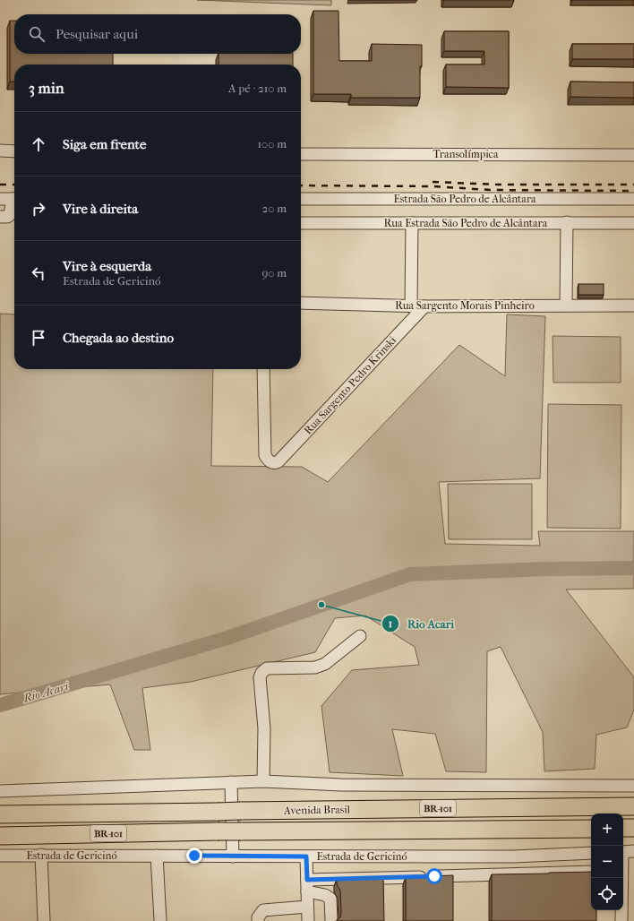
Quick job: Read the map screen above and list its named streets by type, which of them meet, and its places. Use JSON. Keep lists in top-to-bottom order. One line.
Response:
{"streets":{"highway":["BR-101","Avenida Brasil"],"street":["Transolímpica","Estrada São Pedro de Alcântara","Rua Estrada São Pedro de Alcântara","Rua Sargento Morais Pinheiro","Rua Sargento Pedro Krinski","Estrada de Gericinó"]},"crossings":[["Rua Sargento Morais Pinheiro","Rua Sargento Pedro Krinski"]],"water":["Rio Acari"],"places":["Rio Acari"],"page":{"search":"Pesquisar aqui","heading":["3 min","A pé · 210 m"],"list":[["Siga em frente","100 m"],["Vire à direita","20 m"],["Vire à esquerda","Estrada de Gericinó","90 m"],"Chegada ao destino"],"map_buttons":["+","−"]}}
